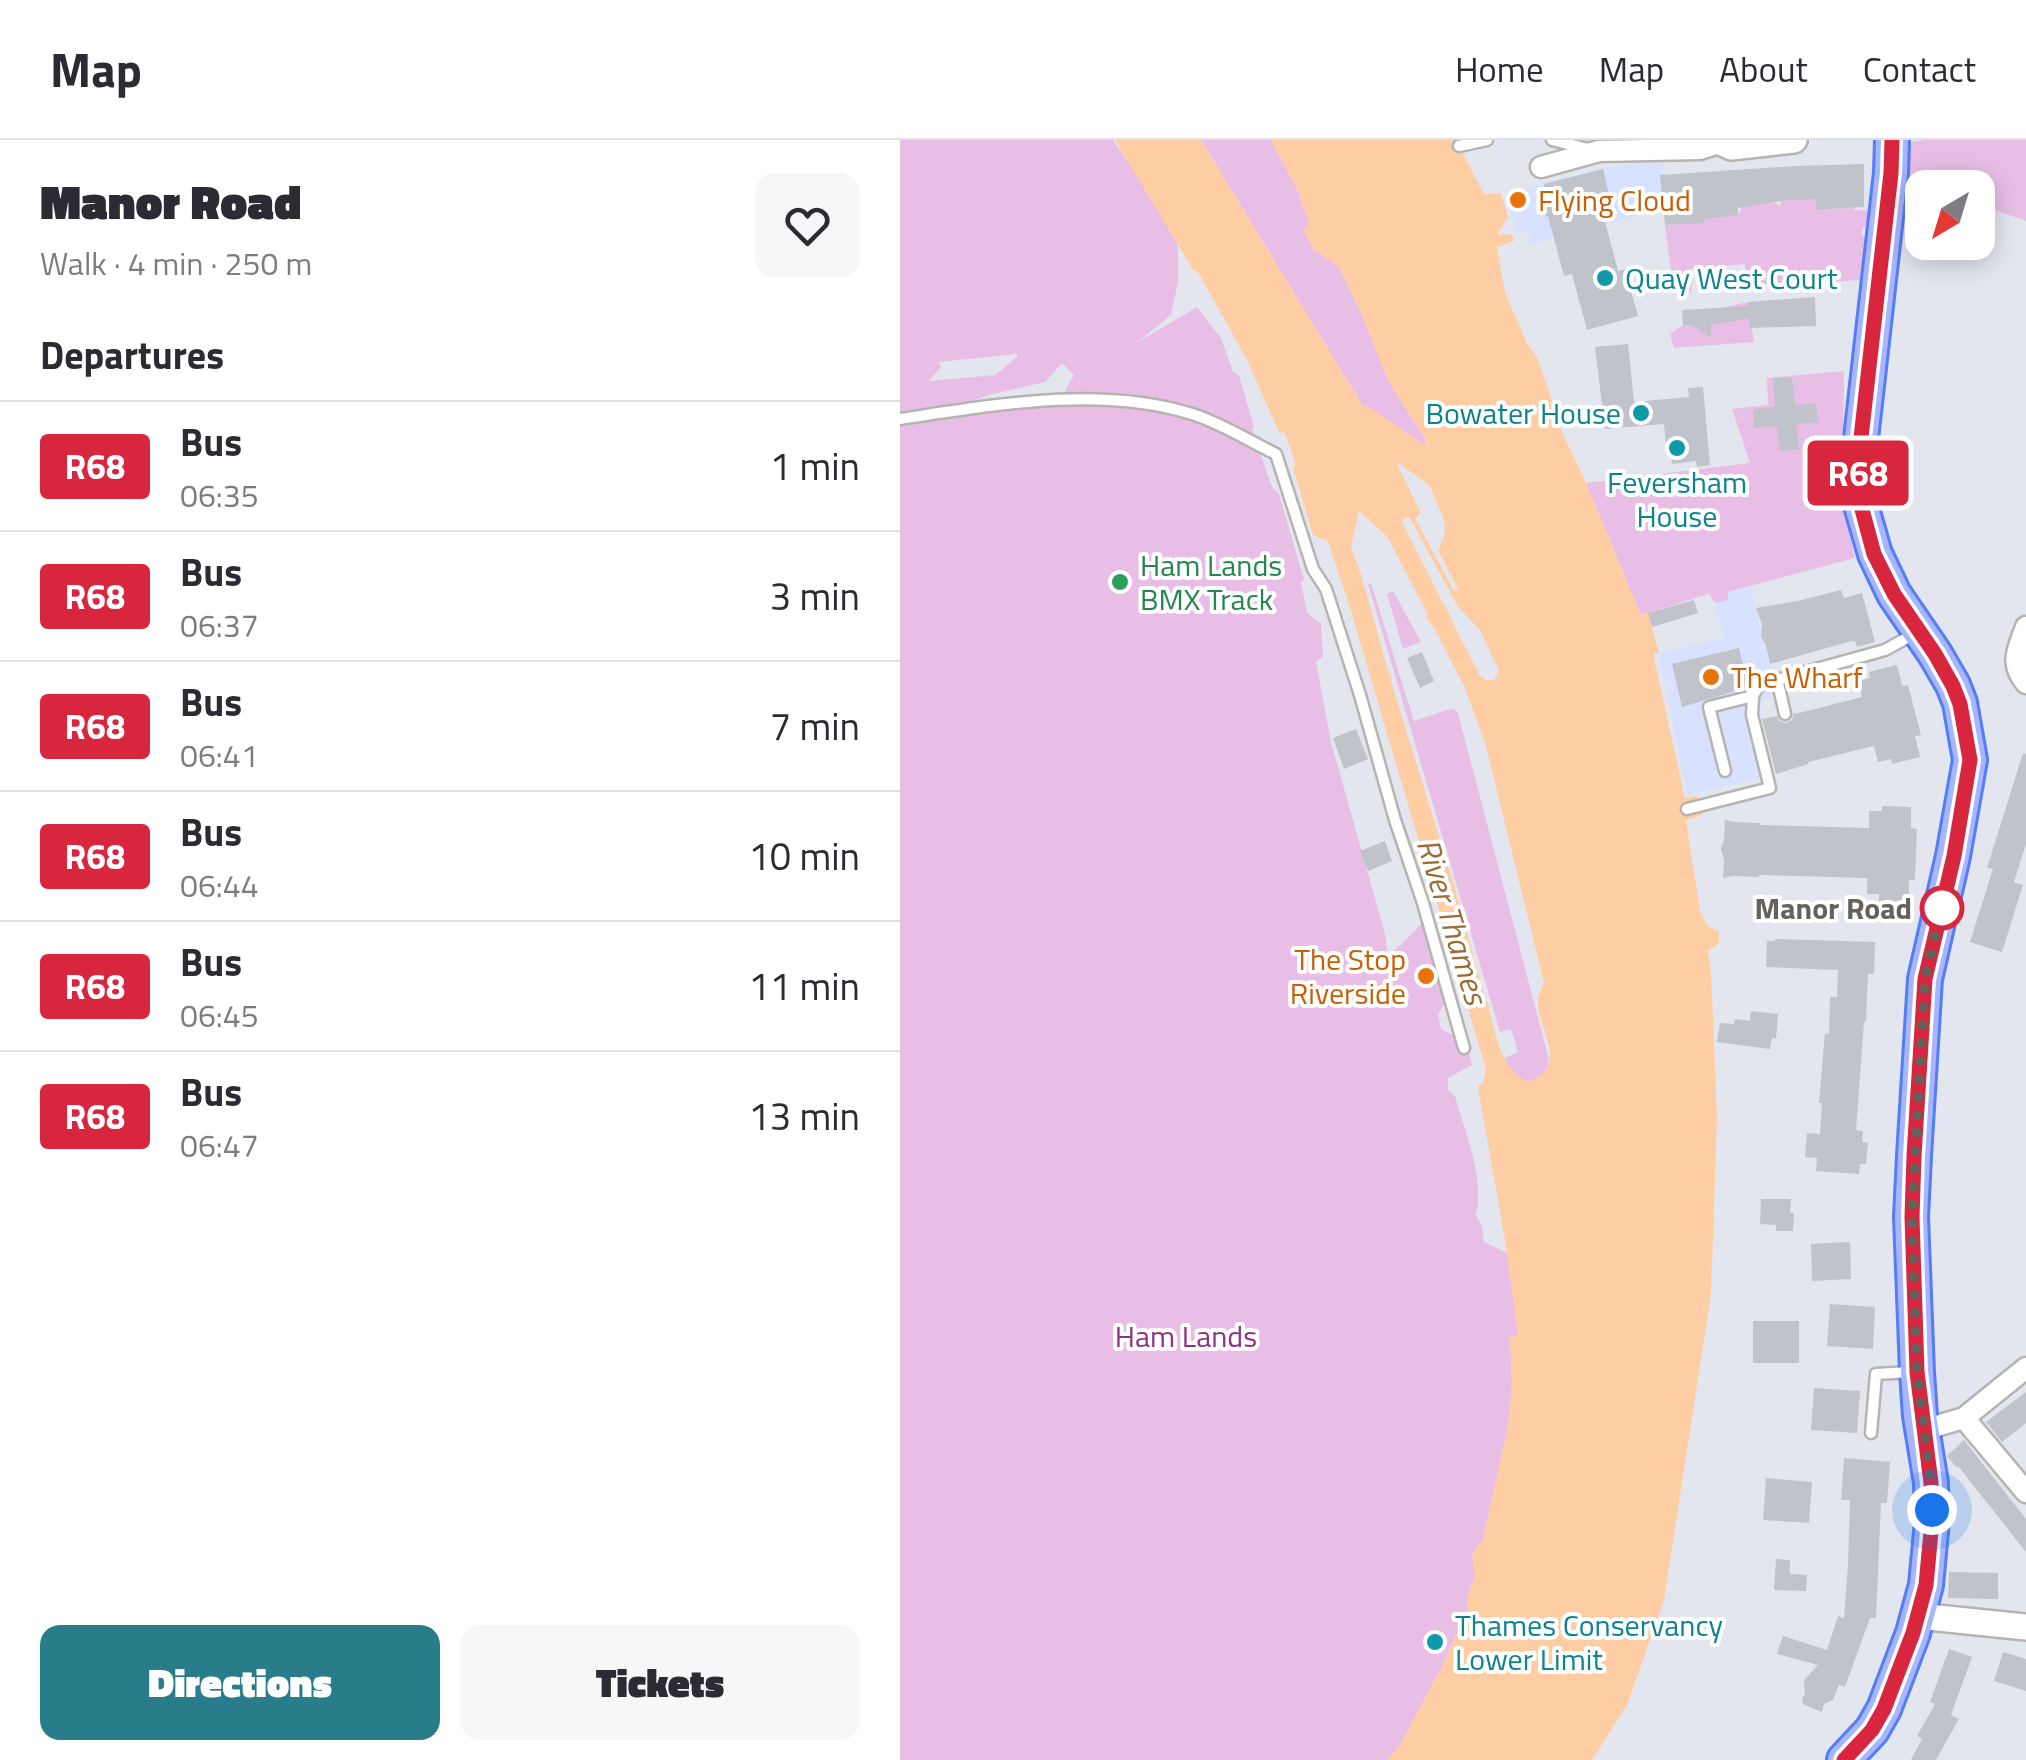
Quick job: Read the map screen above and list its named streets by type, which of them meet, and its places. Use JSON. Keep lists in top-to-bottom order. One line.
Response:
{"water":["River Thames"],"parks":["Ham Lands"],"places":["Flying Cloud","Quay West Court","Bowater House","Feversham House","Ham Lands BMX Track","The Wharf","Manor Road","The Stop Riverside","Thames Conservancy Lower Limit"],"lines":["bus line R68"],"north":"bottom left","page":{"header":"Map","nav":["Home","Map","About","Contact"],"heading":[["Manor Road","Walk · 4 min · 250 m"],"Departures"],"on_map":"R68","list":[{"mark":"R68","name":"Bus","note":"06:35","value":"1 min"},{"mark":"R68","name":"Bus","note":"06:37","value":"3 min"},{"mark":"R68","name":"Bus","note":"06:41","value":"7 min"},{"mark":"R68","name":"Bus","note":"06:44","value":"10 min"},{"mark":"R68","name":"Bus","note":"06:45","value":"11 min"},{"mark":"R68","name":"Bus","note":"06:47","value":"13 min"}],"buttons":["Directions","Tickets"]}}
